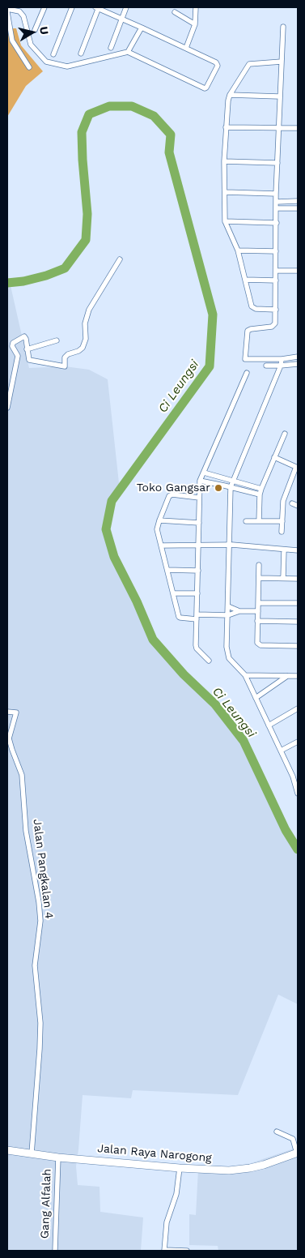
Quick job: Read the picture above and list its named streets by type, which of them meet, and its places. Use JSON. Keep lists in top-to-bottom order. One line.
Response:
{"streets":{"main road":["Jalan Raya Narogong"],"street":["Jalan Pangkalan 4","Gang Alfalah"]},"crossings":[["Jalan Pangkalan 4","Jalan Raya Narogong"],["Jalan Raya Narogong","Gang Alfalah"]],"water":["Ci Leungsi"],"places":["Toko Gangsar"],"north":"right"}
